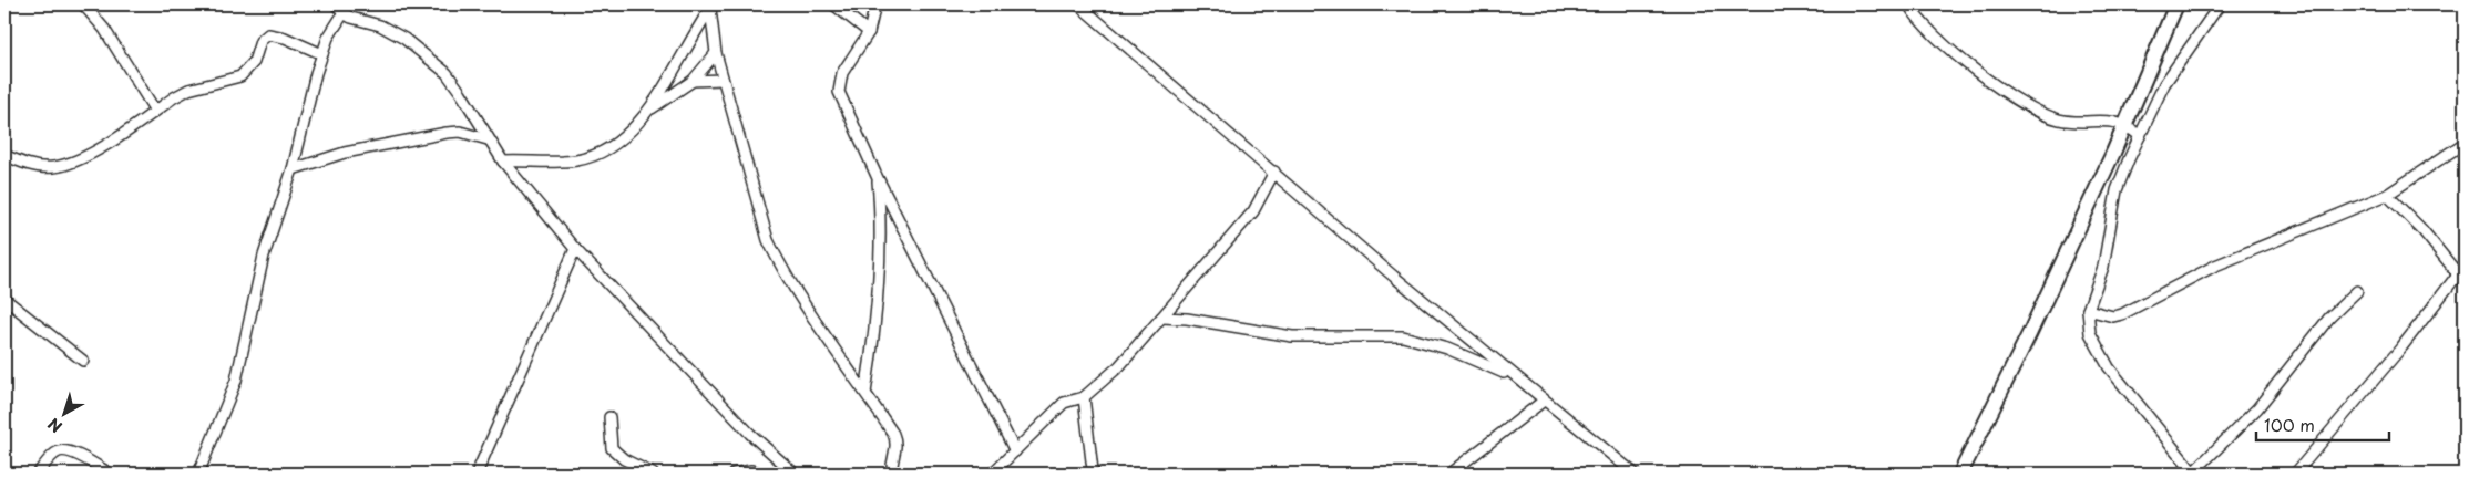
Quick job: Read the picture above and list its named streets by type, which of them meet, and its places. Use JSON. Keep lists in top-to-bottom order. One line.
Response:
{"scale_bar":"100 m","north":"bottom left"}
